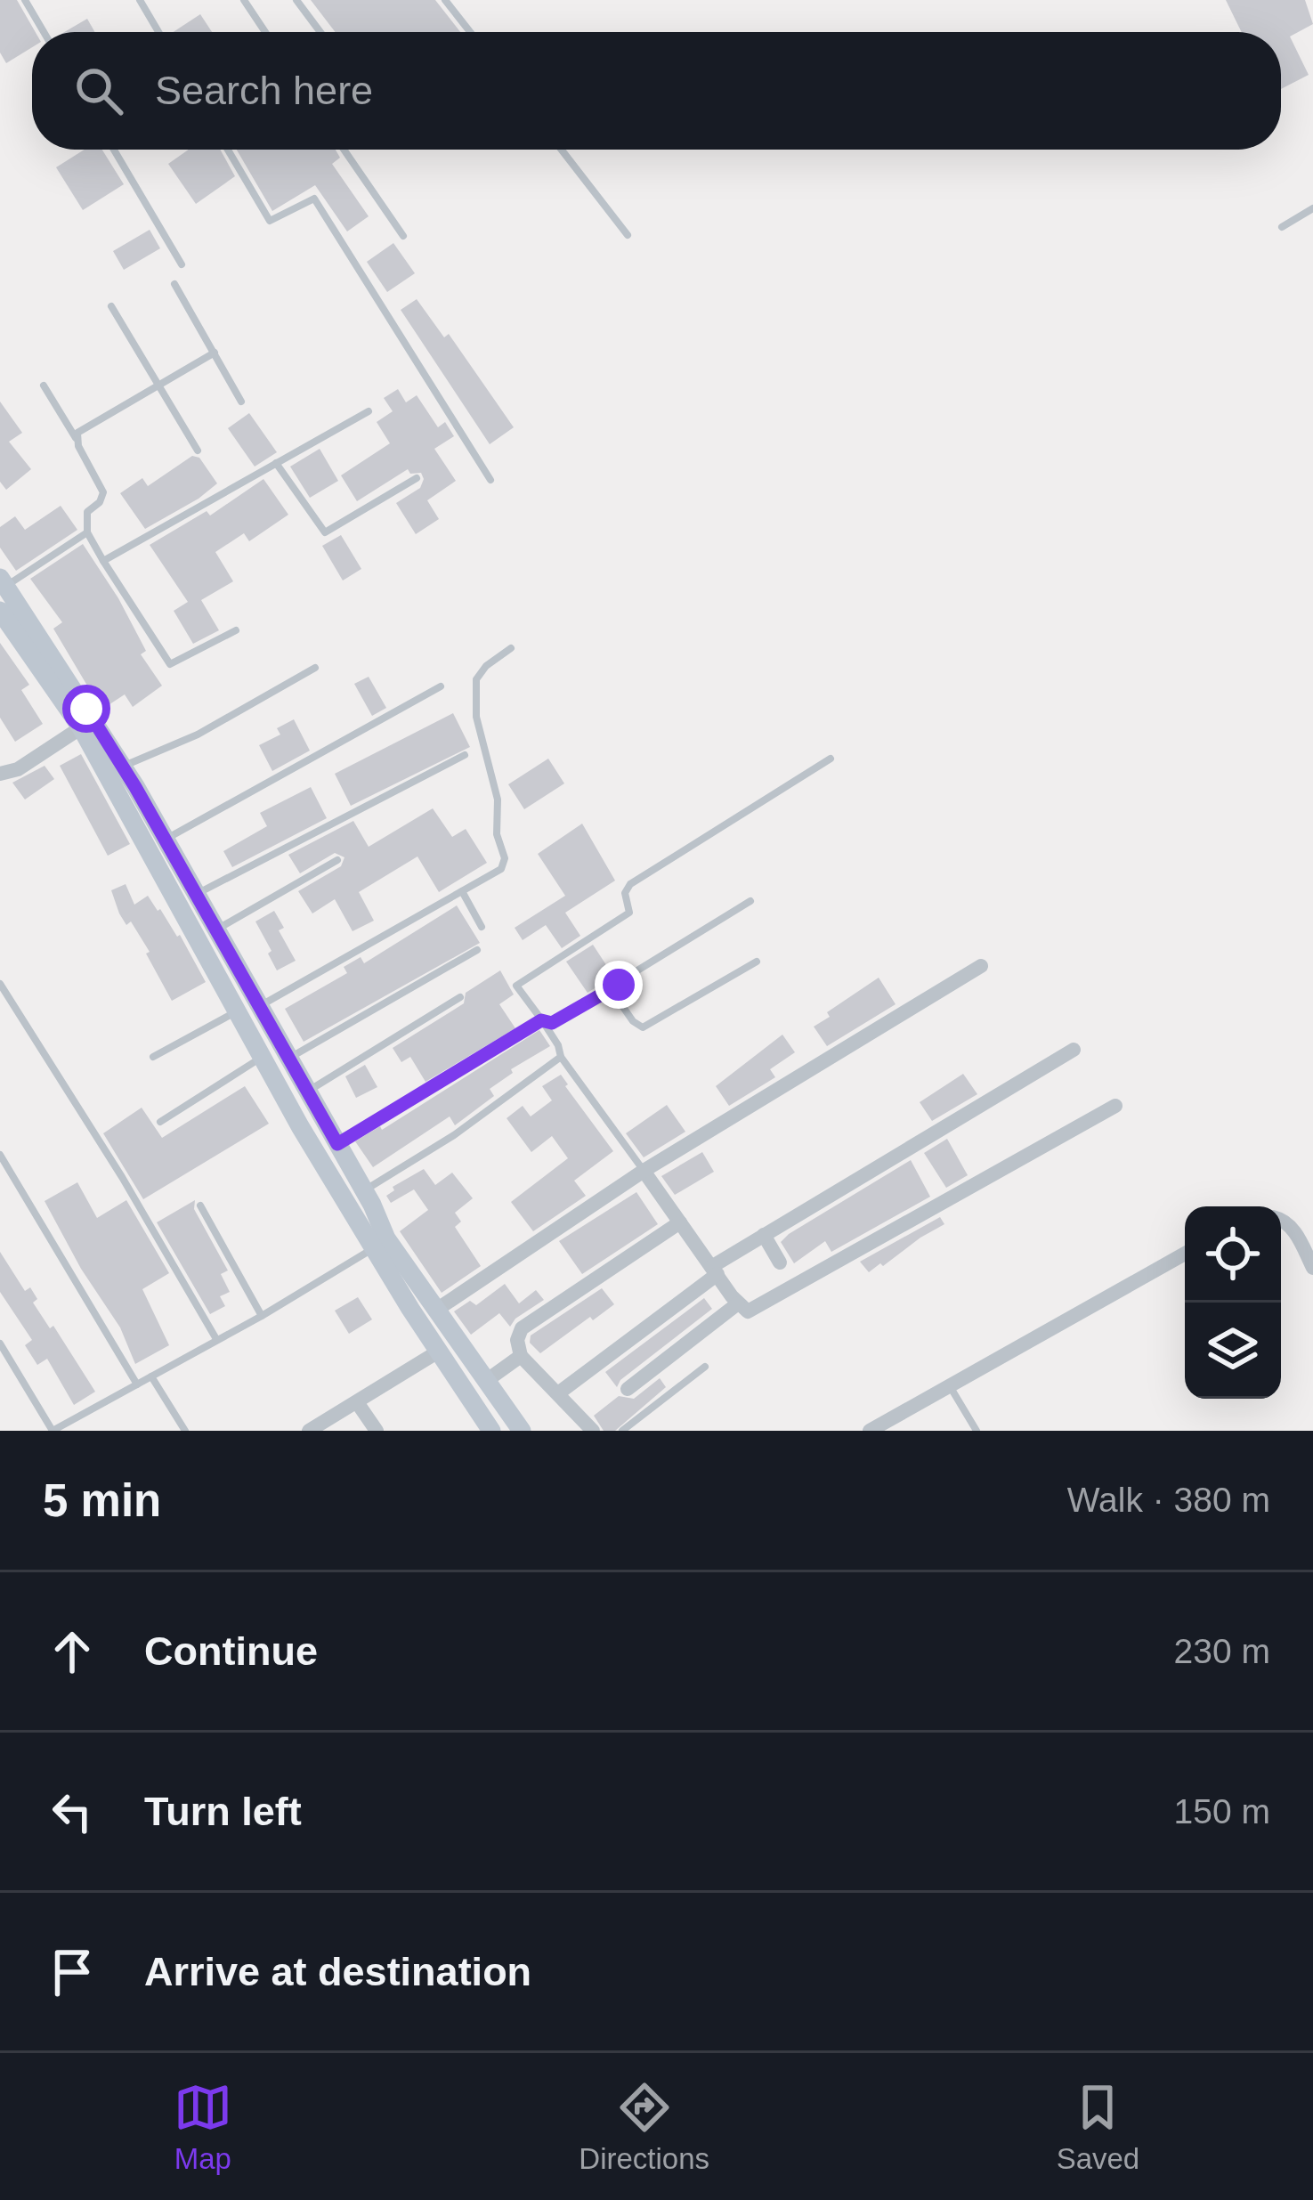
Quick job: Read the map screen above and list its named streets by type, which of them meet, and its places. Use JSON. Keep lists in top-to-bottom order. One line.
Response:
{"page":{"search":"Search here","heading":["5 min","Walk · 380 m"],"list":[["Continue","230 m"],["Turn left","150 m"],"Arrive at destination"],"nav":["Map","Directions","Saved"]}}
